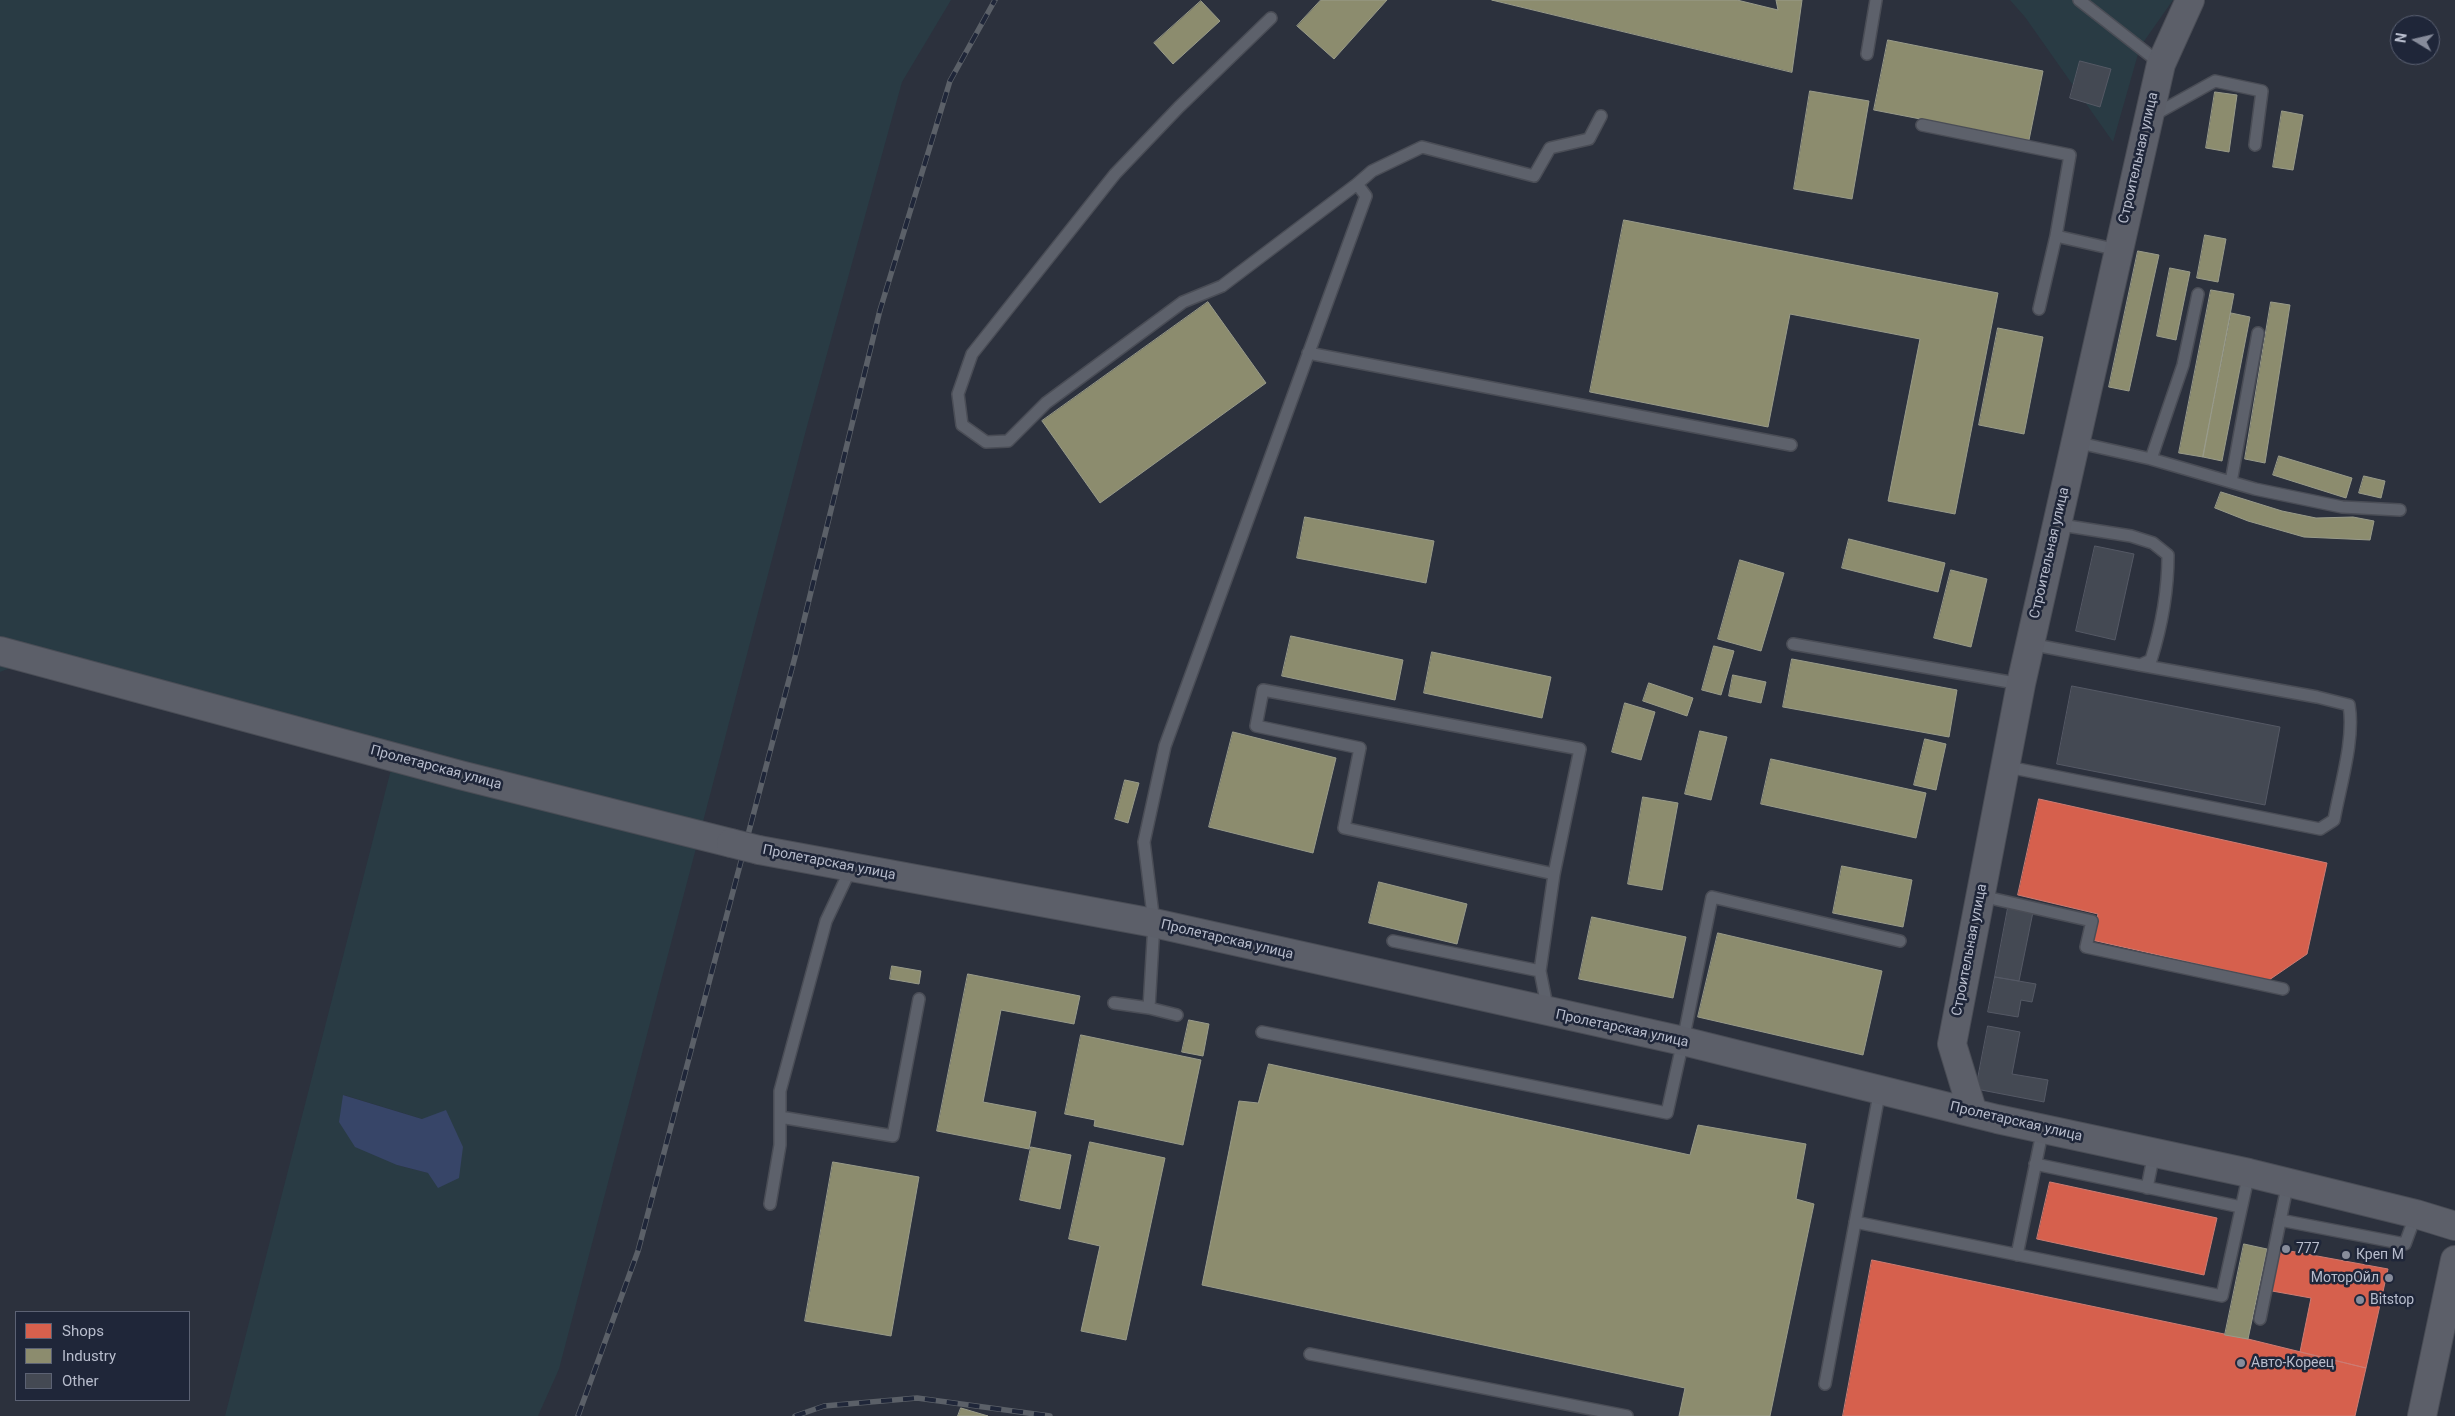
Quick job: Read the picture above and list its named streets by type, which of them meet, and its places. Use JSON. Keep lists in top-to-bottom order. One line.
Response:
{"streets":{"street":["Строительная улица","Пролетарская улица"]},"crossings":[["Строительная улица","Пролетарская улица"]],"places":["777","Креп М","МоторОйл","Bitstop","Авто-Кореец"],"legend":["Shops","Industry","Other"],"north":"left"}
